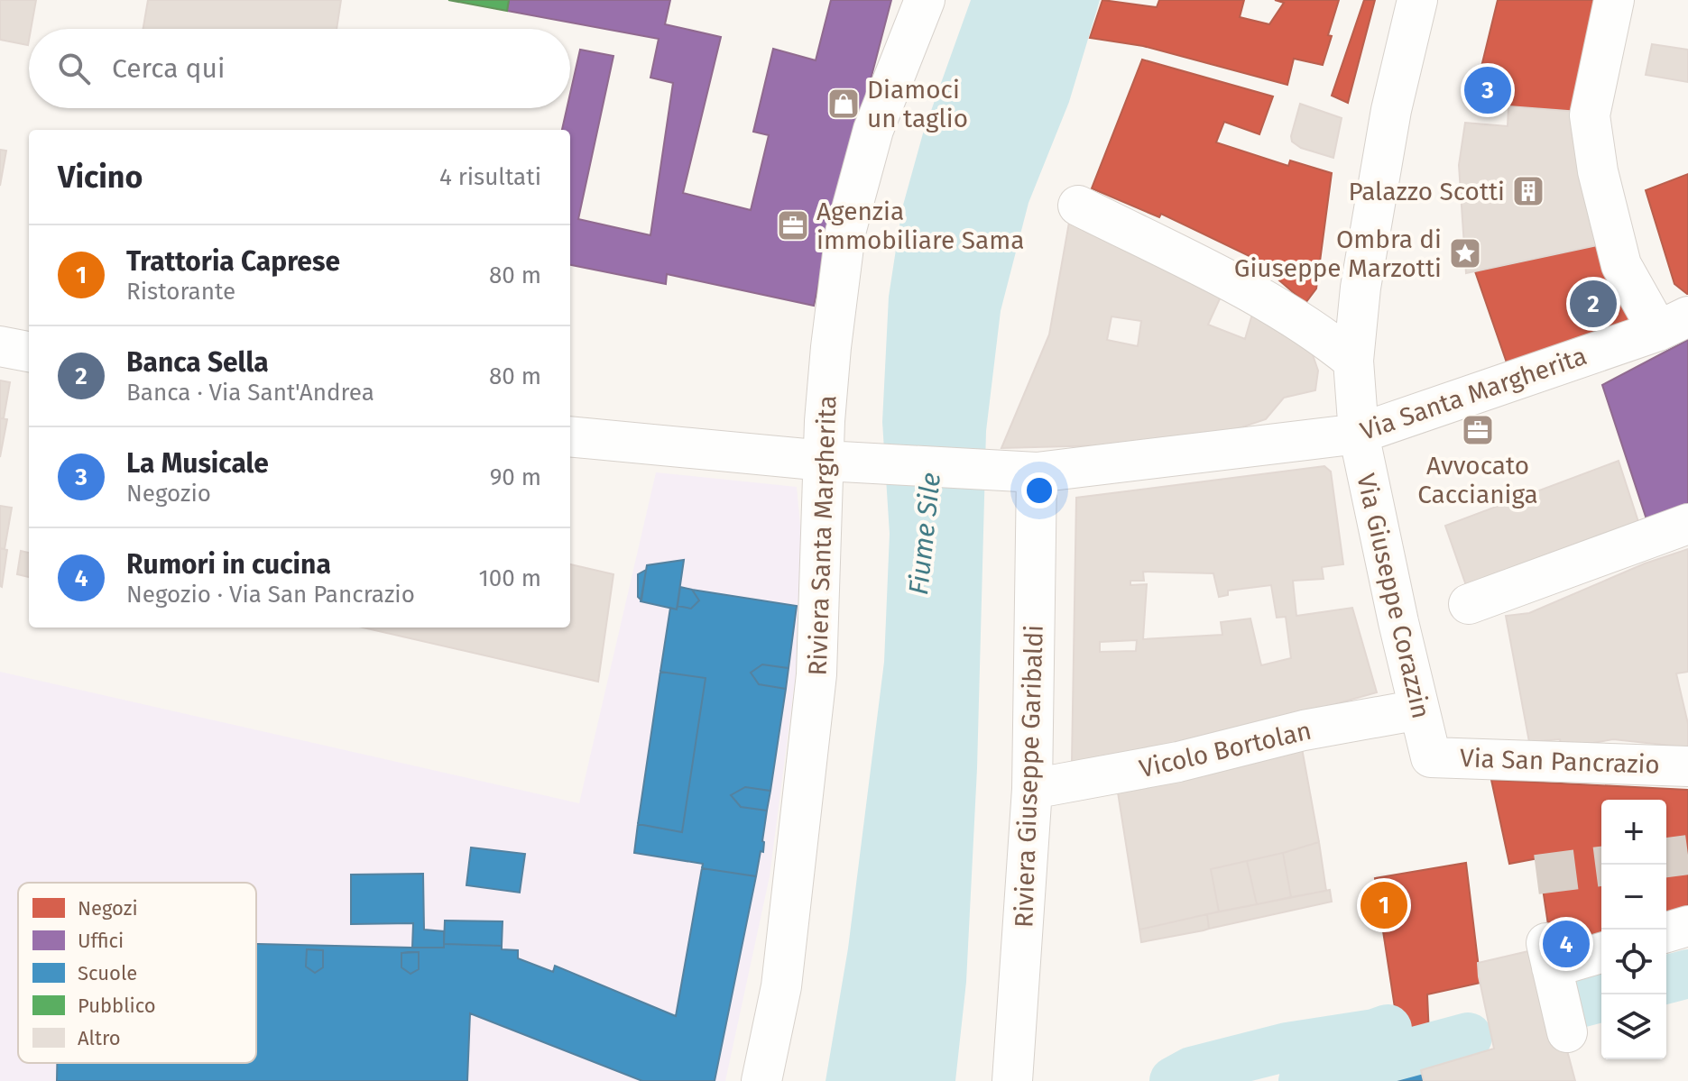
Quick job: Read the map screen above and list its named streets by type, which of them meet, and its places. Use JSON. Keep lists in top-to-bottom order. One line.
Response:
{"streets":{"street":["Via Santa Margherita","Riviera Santa Margherita","Via Giuseppe Corazzin","Vicolo Bortolan","Via San Pancrazio","Riviera Giuseppe Garibaldi"]},"crossings":[["Via Santa Margherita","Riviera Santa Margherita"],["Via Santa Margherita","Via Giuseppe Corazzin"],["Via Santa Margherita","Riviera Giuseppe Garibaldi"],["Via Giuseppe Corazzin","Vicolo Bortolan"],["Via Giuseppe Corazzin","Via San Pancrazio"],["Vicolo Bortolan","Riviera Giuseppe Garibaldi"]],"water":["Fiume Sile"],"places":{"shop":["Diamoci un taglio"],"building":["Palazzo Scotti"],"office":["Agenzia immobiliare Sama","Avvocato Caccianiga"],"place":["Ombra di Giuseppe Marzotti"]},"legend":["Negozi","Uffici","Scuole","Pubblico","Altro"],"page":{"search":"Cerca qui","pins":["3","2","1","4"],"heading":["Vicino","4 risultati"],"list":[{"mark":"1","name":"Trattoria Caprese","note":"Ristorante","value":"80 m"},{"mark":"2","name":"Banca Sella","note":"Banca · Via Sant'Andrea","value":"80 m"},{"mark":"3","name":"La Musicale","note":"Negozio","value":"90 m"},{"mark":"4","name":"Rumori in cucina","note":"Negozio · Via San Pancrazio","value":"100 m"}],"map_buttons":["+","−"]}}
